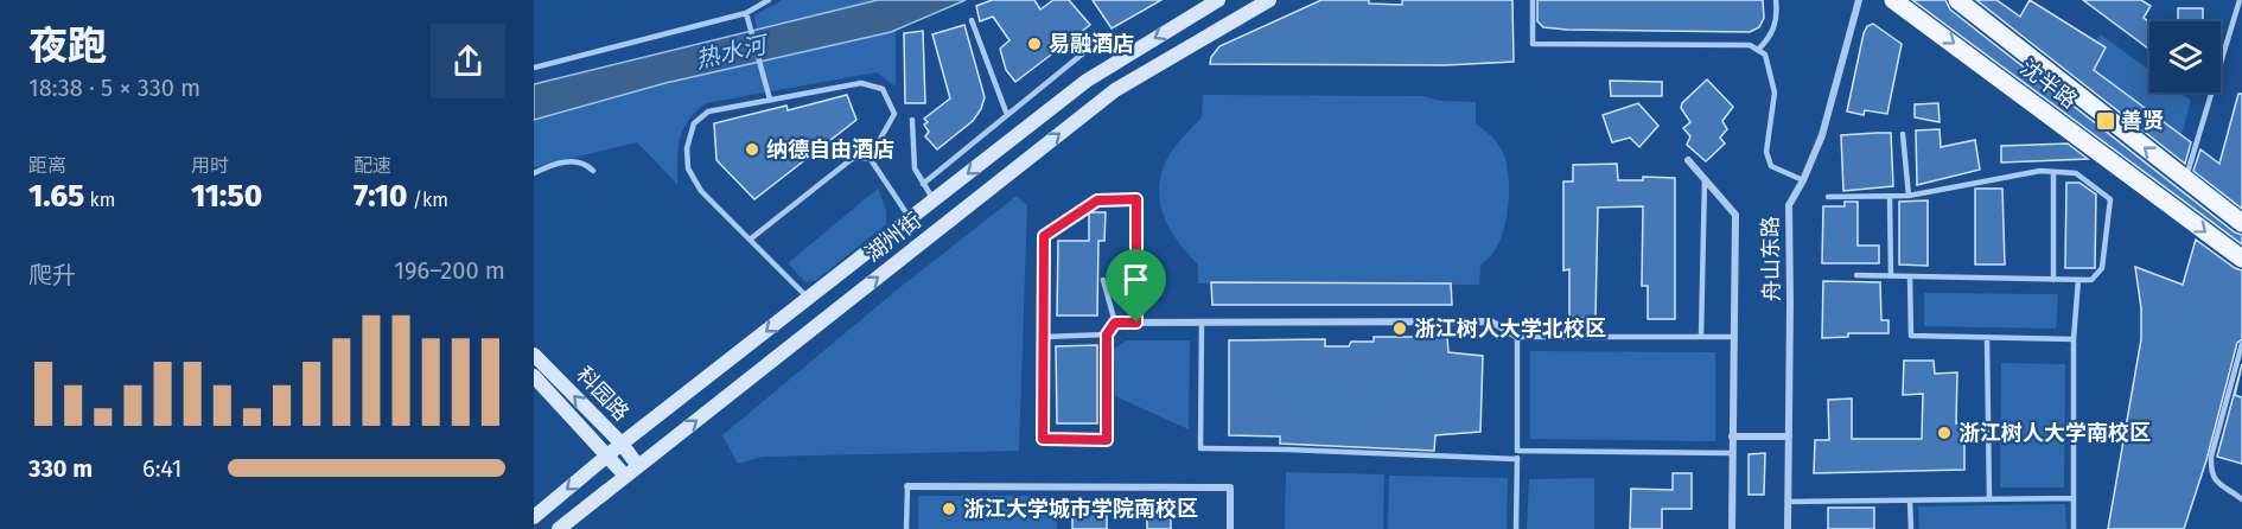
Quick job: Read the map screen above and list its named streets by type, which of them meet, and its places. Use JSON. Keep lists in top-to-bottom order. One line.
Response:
{"streets":{"main road":["沈半路","湖州街","科园路"],"street":["舟山东路"]},"crossings":[["湖州街","科园路"]],"water":["热水河"],"places":{"other":["易融酒店","纳德自由酒店","浙江树人大学北校区","浙江树人大学南校区","浙江大学城市学院南校区"],"transit":["善贤"]},"page":{"heading":["夜跑","18:38 · 5 × 330 m"],"stats":[["距离","1.65 km"],["用时","11:50"],["配速","7:10 /km"]],"chart":["爬升","196–200 m"],"list":[{"name":"330 m","note":"6:41"}]}}
